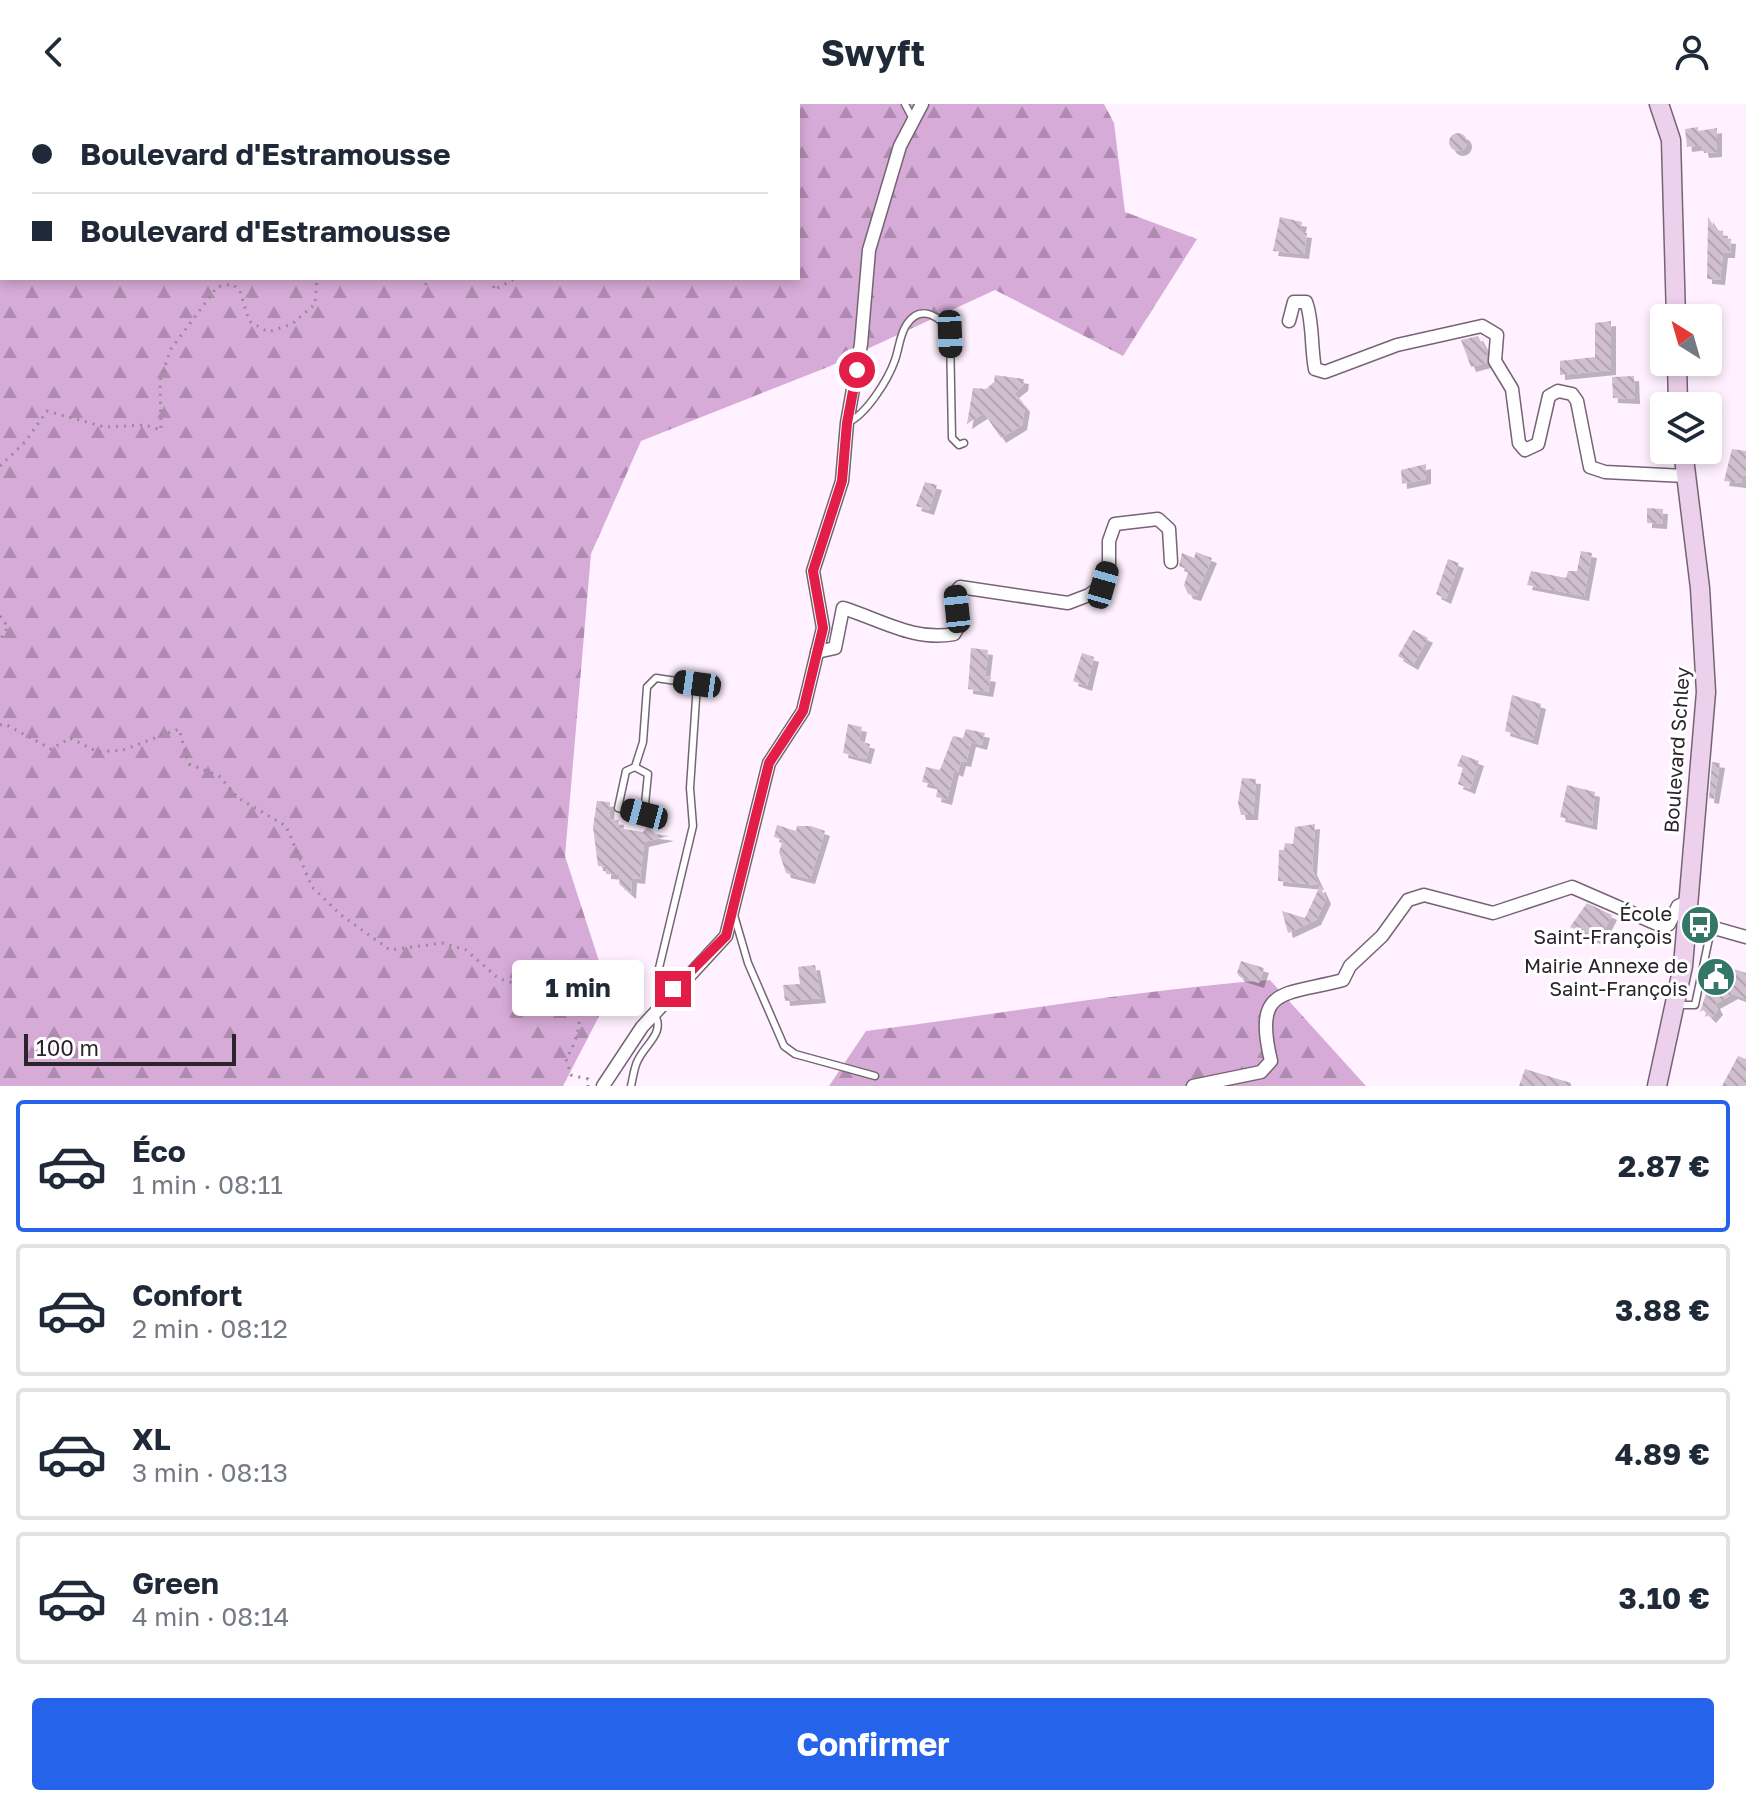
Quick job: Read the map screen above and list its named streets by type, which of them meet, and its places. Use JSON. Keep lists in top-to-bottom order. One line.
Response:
{"streets":{"main road":["Boulevard Schley"]},"places":{"bus stop":["École Saint-François"],"public building":["Mairie Annexe de Saint-François"]},"scale_bar":"100 m","north":"top left","page":{"header":"Swyft","banner":["Boulevard d'Estramousse","Boulevard d'Estramousse"],"bubble":"1 min","scale":"100 m","list":[{"name":"Éco","note":"1 min · 08:11","value":"2.87 €"},{"name":"Confort","note":"2 min · 08:12","value":"3.88 €"},{"name":"XL","note":"3 min · 08:13","value":"4.89 €"},{"name":"Green","note":"4 min · 08:14","value":"3.10 €"}],"buttons":"Confirmer"}}
